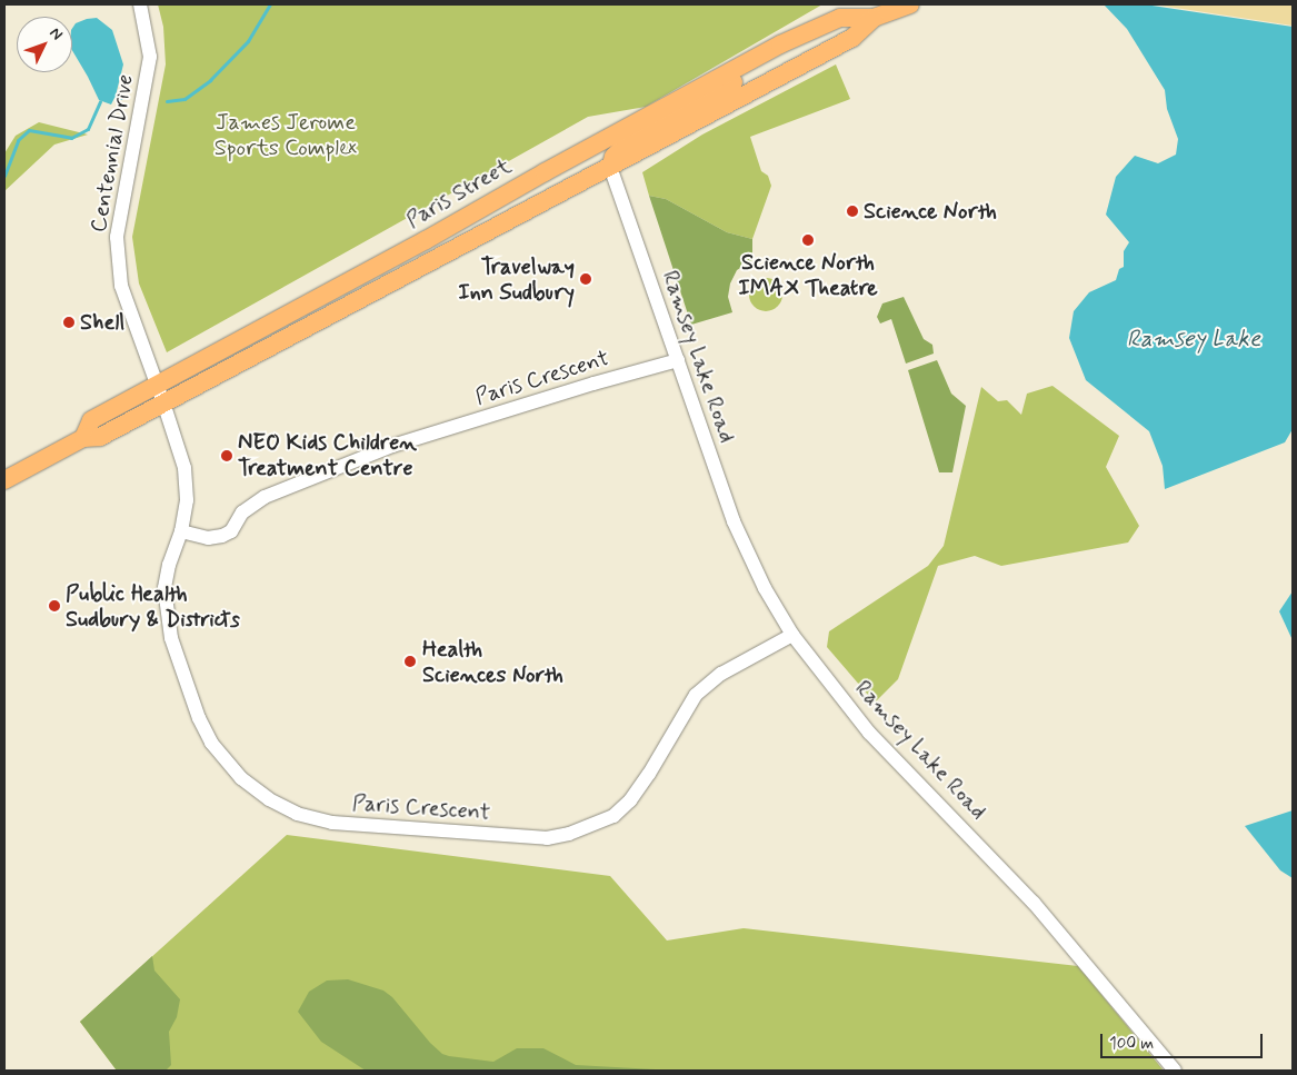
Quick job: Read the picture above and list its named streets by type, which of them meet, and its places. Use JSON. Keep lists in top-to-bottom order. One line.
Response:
{"streets":{"main road":["Paris Street"],"street":["Centennial Drive","Ramsey Lake Road","Paris Crescent"]},"crossings":[["Centennial Drive","Paris Street"],["Centennial Drive","Paris Crescent"],["Paris Street","Ramsey Lake Road"],["Paris Street","Paris Crescent"],["Ramsey Lake Road","Paris Crescent"]],"water":["Ramsey Lake"],"parks":["James Jerome Sports Complex"],"places":["Science North","Science North IMAX Theatre","Travelway Inn Sudbury","Shell","NEO Kids Children Treatment Centre","Public Health Sudbury & Districts","Health Sciences North"],"scale_bar":"100 m","north":"top right"}
